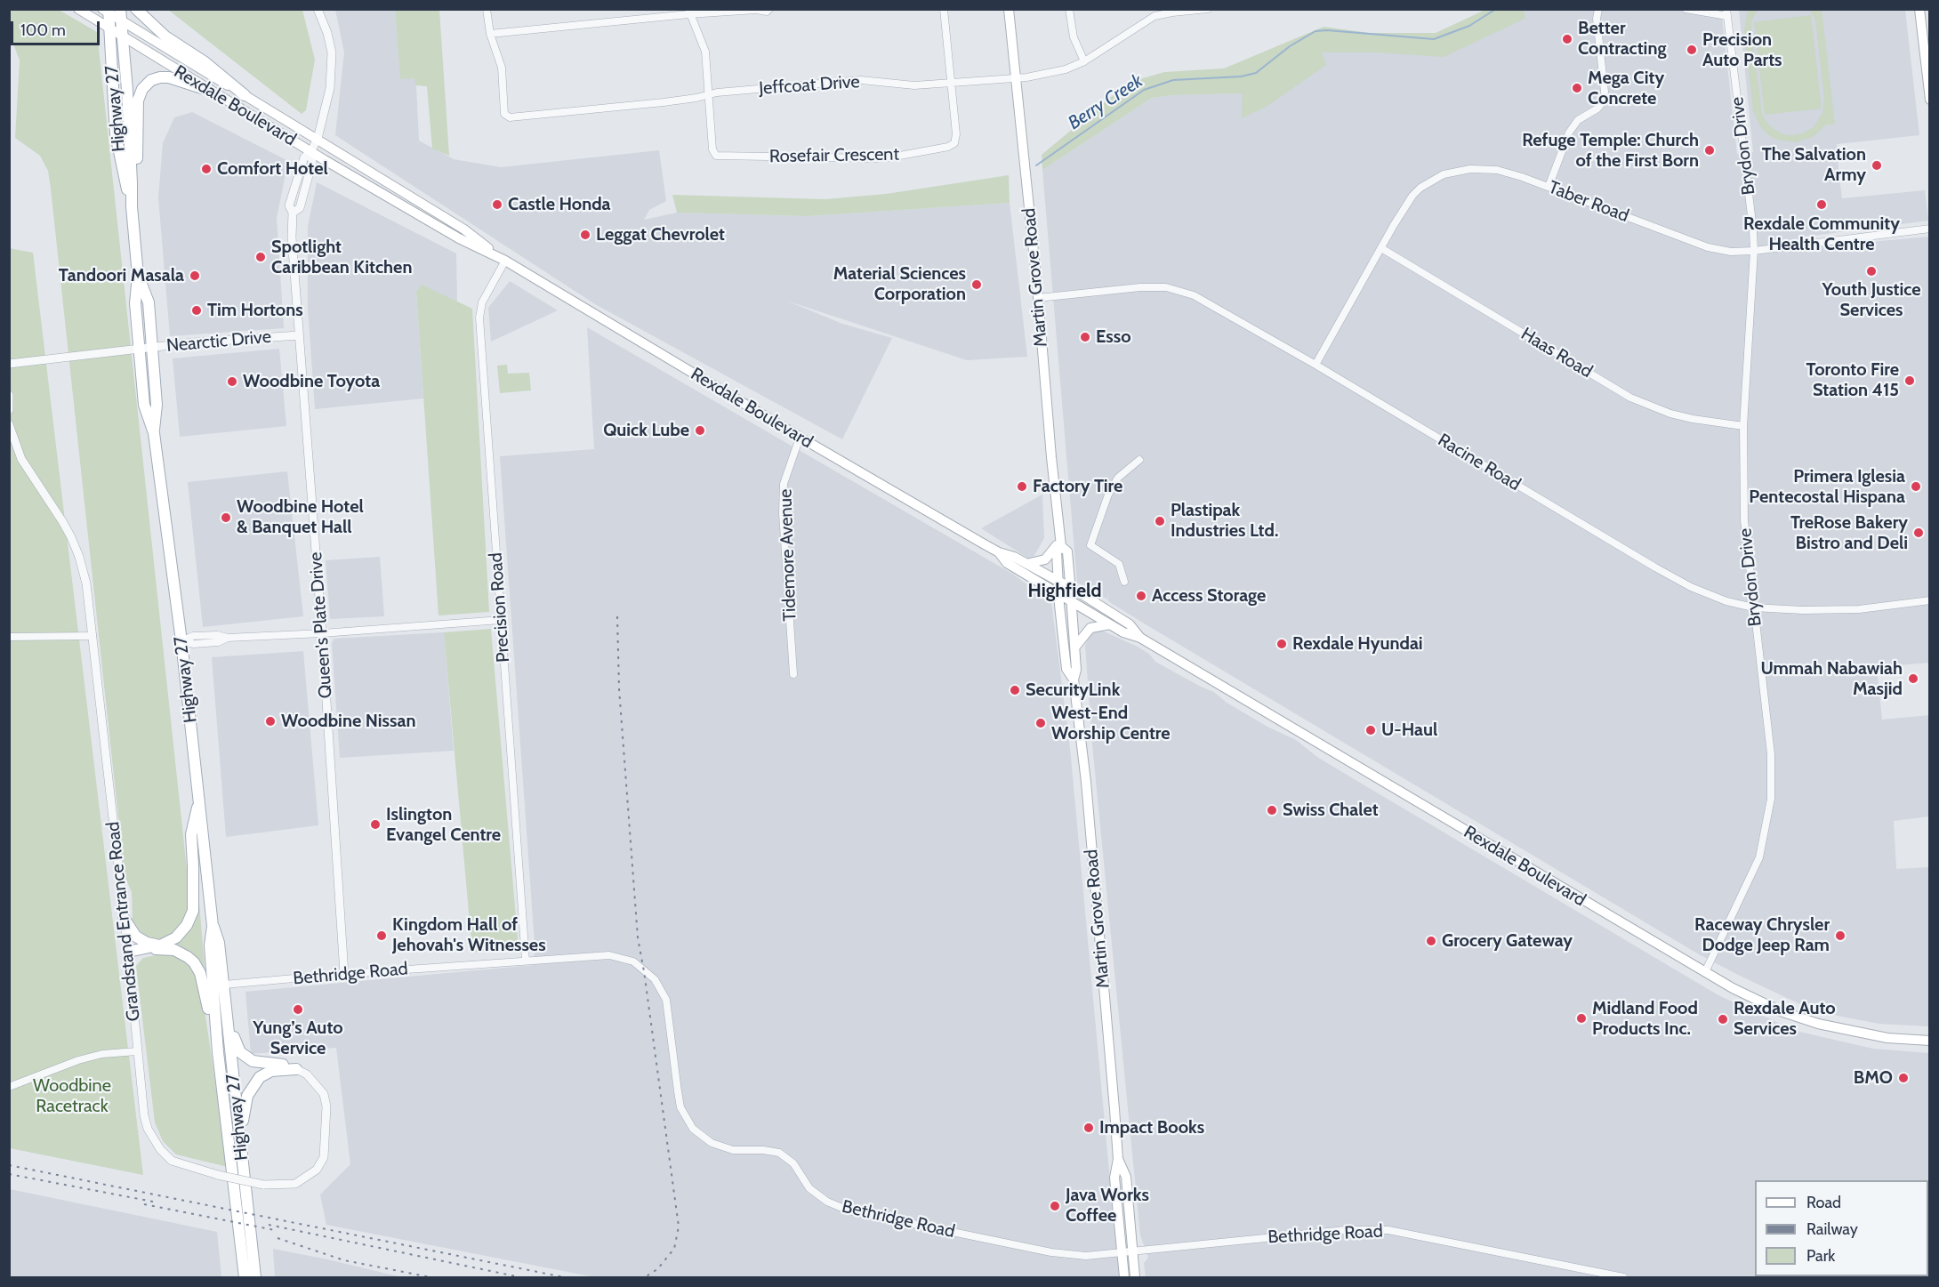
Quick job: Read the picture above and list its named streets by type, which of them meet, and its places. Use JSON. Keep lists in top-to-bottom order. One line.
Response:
{"streets":{"main road":["Rexdale Boulevard","Highway 27","Martin Grove Road"],"street":["Jeffcoat Drive","Brydon Drive","Rosefair Crescent","Taber Road","Nearctic Drive","Haas Road","Racine Road","Tidemore Avenue","Precision Road","Queen's Plate Drive","Grandstand Entrance Road","Bethridge Road"]},"crossings":[["Jeffcoat Drive","Rosefair Crescent"],["Jeffcoat Drive","Martin Grove Road"],["Rexdale Boulevard","Highway 27"],["Rexdale Boulevard","Brydon Drive"],["Rexdale Boulevard","Martin Grove Road"],["Rexdale Boulevard","Tidemore Avenue"],["Rexdale Boulevard","Precision Road"],["Rexdale Boulevard","Queen's Plate Drive"],["Highway 27","Nearctic Drive"],["Highway 27","Bethridge Road"],["Brydon Drive","Taber Road"],["Brydon Drive","Haas Road"],["Brydon Drive","Racine Road"],["Taber Road","Haas Road"],["Taber Road","Racine Road"],["Martin Grove Road","Racine Road"],["Martin Grove Road","Bethridge Road"],["Nearctic Drive","Queen's Plate Drive"],["Precision Road","Bethridge Road"],["Queen's Plate Drive","Bethridge Road"]],"districts":["Highfield"],"water":["Berry Creek"],"parks":["Woodbine Racetrack"],"places":["Better Contracting","Precision Auto Parts","Mega City Concrete","Refuge Temple: Church of the First Born","The Salvation Army","Comfort Hotel","Castle Honda","Rexdale Community Health Centre","Leggat Chevrolet","Spotlight Caribbean Kitchen","Youth Justice Services","Tandoori Masala","Material Sciences Corporation","Tim Hortons","Esso","Toronto Fire Station 415","Woodbine Toyota","Quick Lube","Factory Tire","Primera Iglesia Pentecostal Hispana","Woodbine Hotel & Banquet Hall","Plastipak Industries Ltd.","TreRose Bakery Bistro and Deli","Access Storage","Rexdale Hyundai","Ummah Nabawiah Masjid","SecurityLink","Woodbine Nissan","West-End Worship Centre","U-Haul","Swiss Chalet","Islington Evangel Centre","Kingdom Hall of Jehovah's Witnesses","Raceway Chrysler Dodge Jeep Ram","Grocery Gateway","Yung’s Auto Service","Midland Food Products Inc.","Rexdale Auto Services","BMO","Impact Books","Java Works Coffee"],"legend":["Road","Railway","Park"],"scale_bar":"100 m"}
